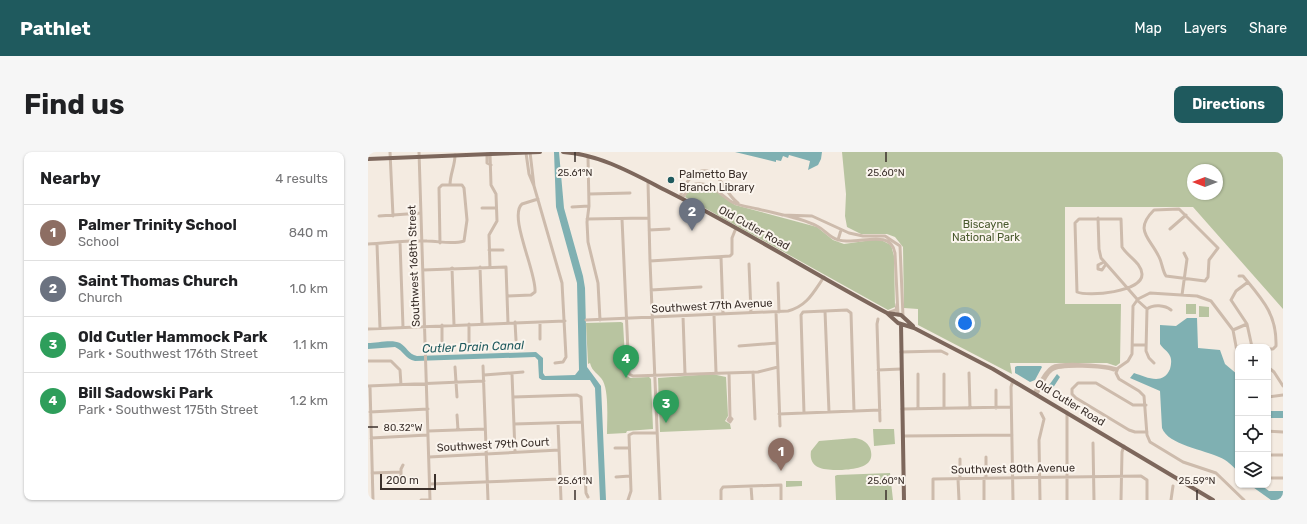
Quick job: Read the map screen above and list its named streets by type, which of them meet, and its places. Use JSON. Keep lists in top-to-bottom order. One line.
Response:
{"streets":{"main road":["Old Cutler Road"],"street":["Southwest 168th Street","Southwest 77th Avenue","Southwest 79th Court","Southwest 80th Avenue"]},"crossings":[["Old Cutler Road","Southwest 77th Avenue"],["Southwest 168th Street","Southwest 79th Court"]],"water":["Cutler Drain Canal"],"parks":["Biscayne National Park"],"places":["Palmetto Bay Branch Library"],"scale_bar":"200 m","north":"left","page":{"header":"Pathlet","nav":["Map","Layers","Share"],"buttons":"Directions","title":"Find us","heading":["Nearby","4 results"],"pins":["2","4","3","1"],"list":[{"mark":"1","name":"Palmer Trinity School","note":"School","value":"840 m"},{"mark":"2","name":"Saint Thomas Church","note":"Church","value":"1.0 km"},{"mark":"3","name":"Old Cutler Hammock Park","note":"Park · Southwest 176th Street","value":"1.1 km"},{"mark":"4","name":"Bill Sadowski Park","note":"Park · Southwest 175th Street","value":"1.2 km"}],"map_buttons":["+","−"],"scale":"200 m"},"coordinates":["25.61°N","25.60°N","80.32°W","25.59°N"]}
